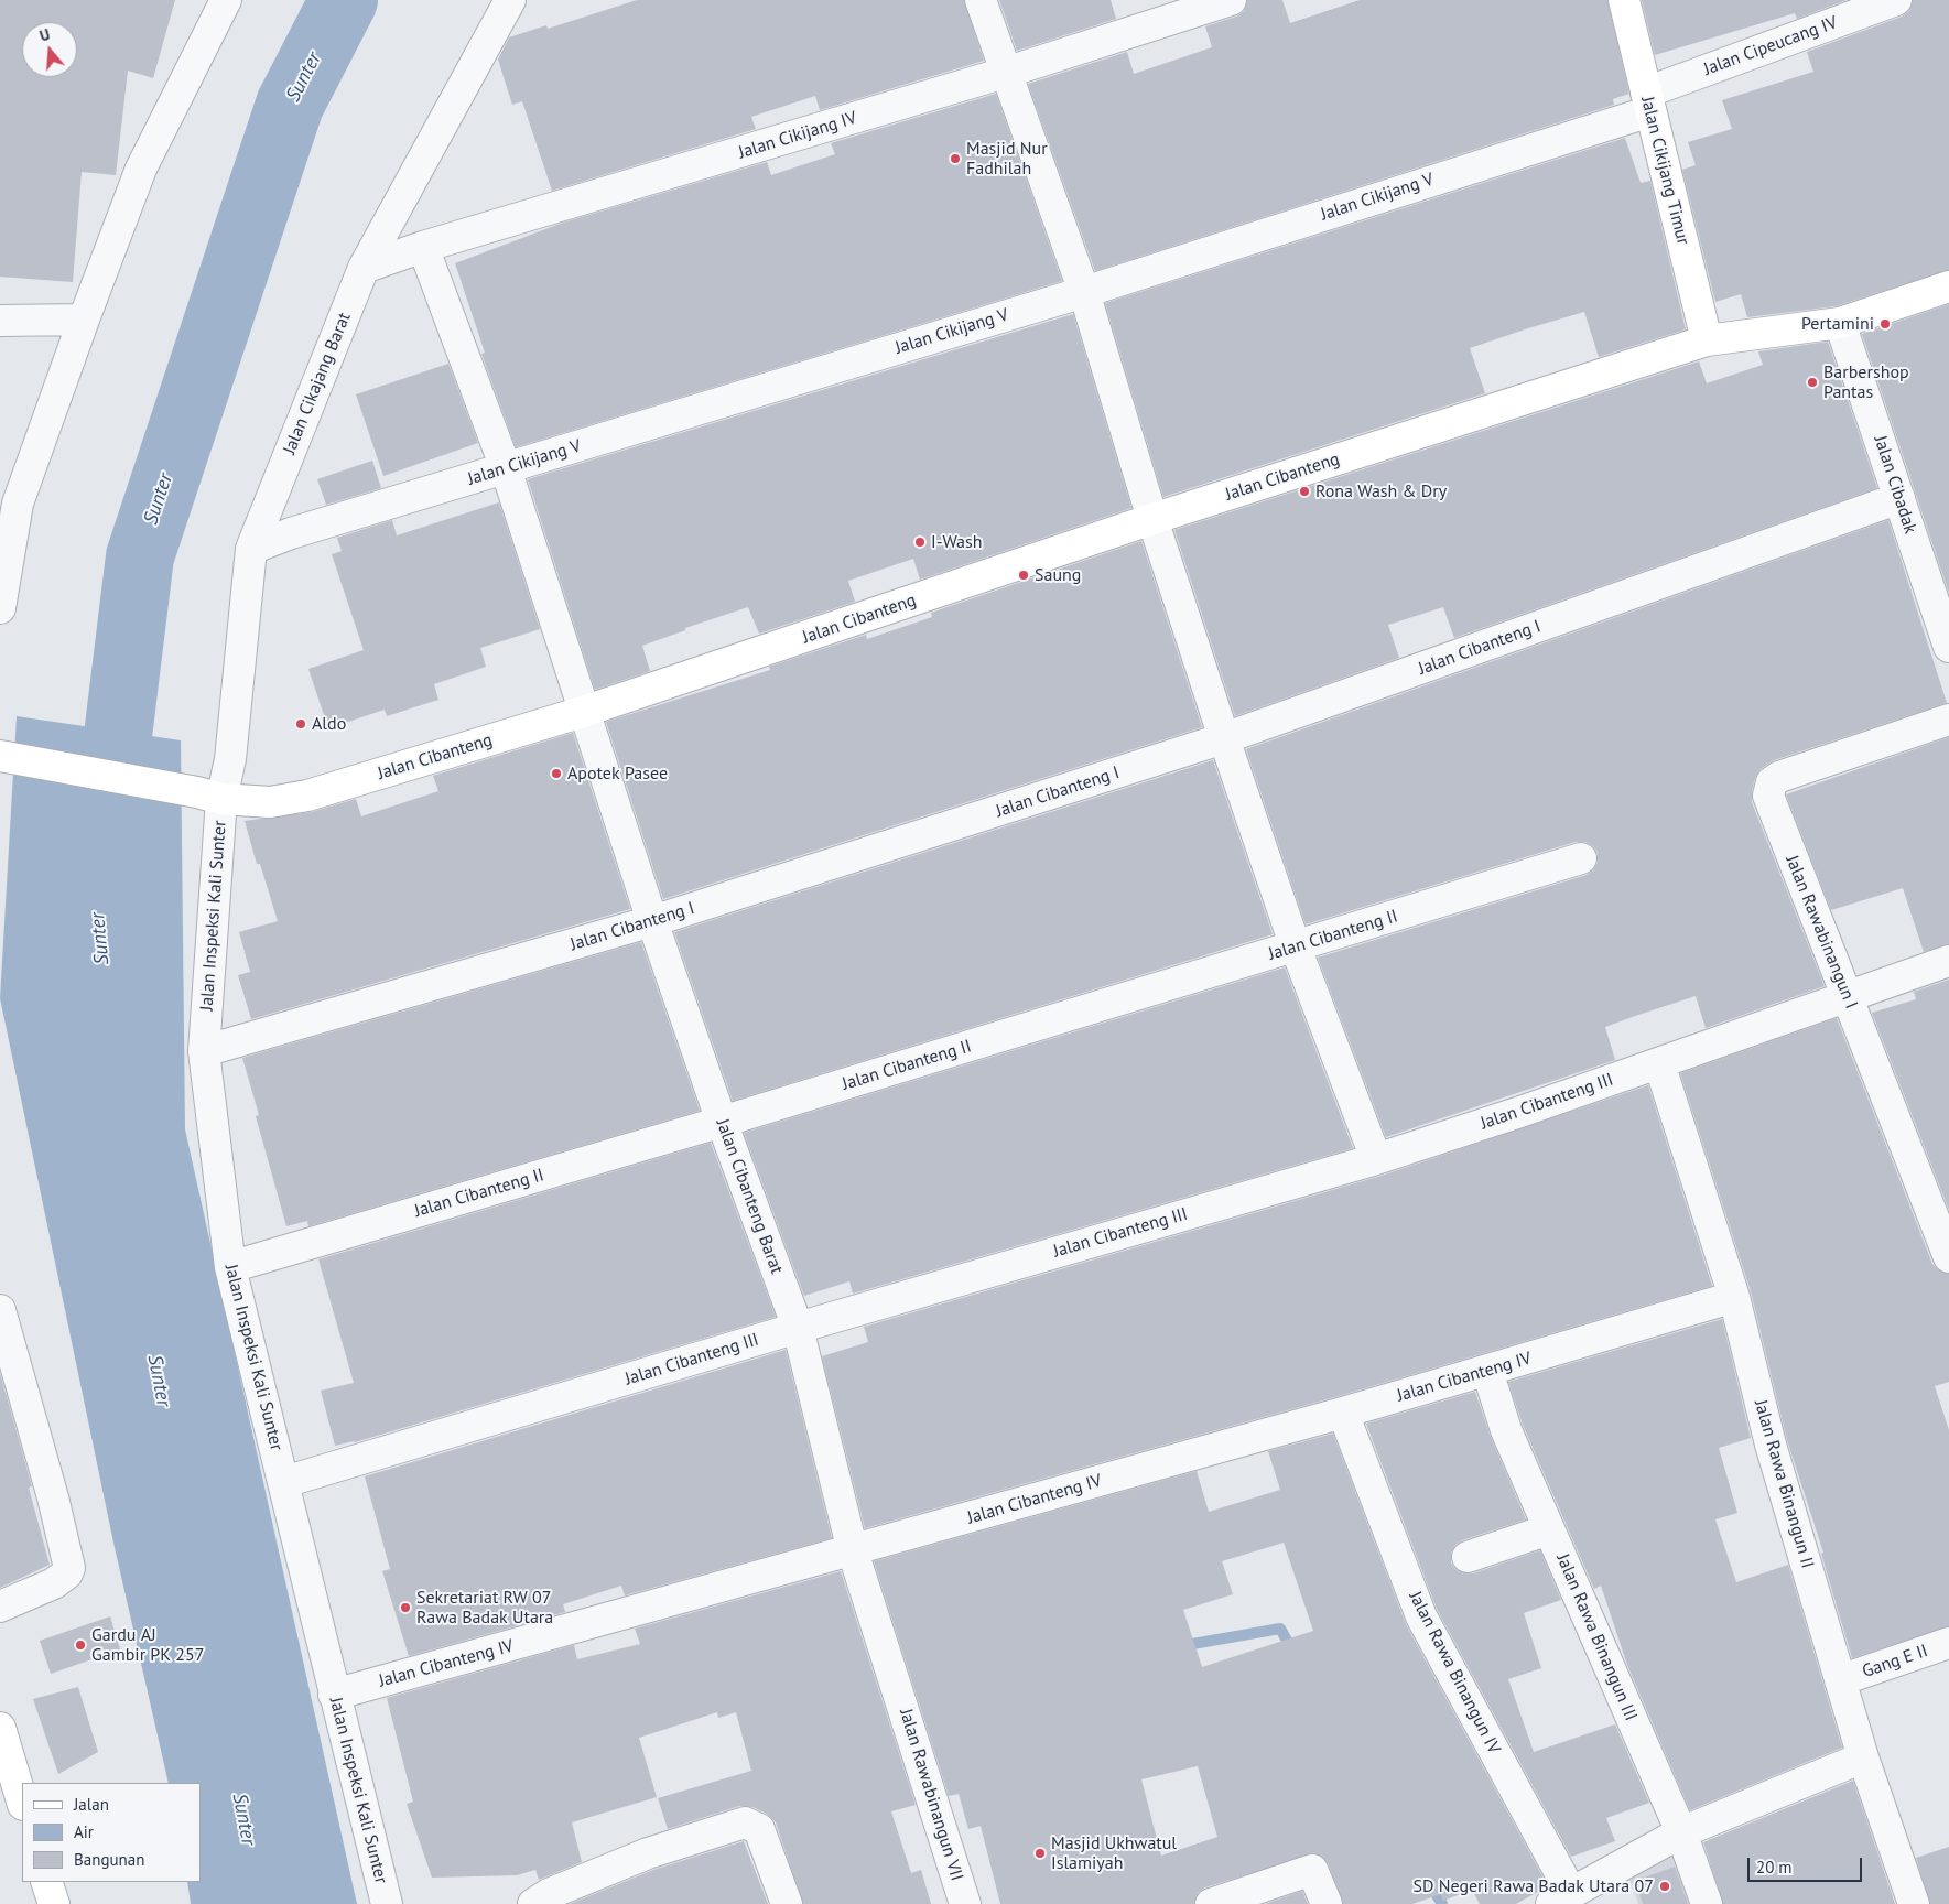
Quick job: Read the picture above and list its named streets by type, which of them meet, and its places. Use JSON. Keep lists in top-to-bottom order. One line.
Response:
{"streets":{"street":["Jalan Cipeucang IV","Jalan Cikijang IV","Jalan Cikijang Timur","Jalan Cikijang V","Jalan Cikajang Barat","Jalan Cibanteng","Jalan Cibadak","Jalan Cibanteng I","Jalan Inspeksi Kali Sunter","Jalan Rawabinangun I","Jalan Cibanteng II","Jalan Cibanteng III","Jalan Cibanteng Barat","Jalan Cibanteng IV","Jalan Rawa Binangun II","Jalan Rawa Binangun III","Gang E II","Jalan Rawa Binangun IV","Jalan Rawabinangun VII"]},"crossings":[["Jalan Cipeucang IV","Jalan Cikijang Timur"],["Jalan Cipeucang IV","Jalan Cikijang V"],["Jalan Cikijang IV","Jalan Cikajang Barat"],["Jalan Cikijang IV","Jalan Cibanteng Barat"],["Jalan Cikijang Timur","Jalan Cikijang V"],["Jalan Cikijang Timur","Jalan Cibanteng"],["Jalan Cikijang V","Jalan Cikajang Barat"],["Jalan Cikijang V","Jalan Cibanteng Barat"],["Jalan Cikajang Barat","Jalan Cibanteng"],["Jalan Cikajang Barat","Jalan Inspeksi Kali Sunter"],["Jalan Cibanteng","Jalan Cibadak"],["Jalan Cibanteng","Jalan Inspeksi Kali Sunter"],["Jalan Cibanteng","Jalan Cibanteng Barat"],["Jalan Cibadak","Jalan Cibanteng I"],["Jalan Cibanteng I","Jalan Inspeksi Kali Sunter"],["Jalan Cibanteng I","Jalan Cibanteng Barat"],["Jalan Inspeksi Kali Sunter","Jalan Cibanteng II"],["Jalan Inspeksi Kali Sunter","Jalan Cibanteng III"],["Jalan Inspeksi Kali Sunter","Jalan Cibanteng IV"],["Jalan Rawabinangun I","Jalan Cibanteng III"],["Jalan Cibanteng II","Jalan Cibanteng Barat"],["Jalan Cibanteng III","Jalan Cibanteng Barat"],["Jalan Cibanteng III","Jalan Rawa Binangun II"],["Jalan Cibanteng Barat","Jalan Cibanteng IV"],["Jalan Cibanteng Barat","Jalan Rawabinangun VII"],["Jalan Cibanteng IV","Jalan Rawa Binangun II"],["Jalan Cibanteng IV","Jalan Rawa Binangun III"],["Jalan Cibanteng IV","Jalan Rawa Binangun IV"],["Jalan Rawa Binangun II","Gang E II"]],"water":["Sunter"],"places":["Masjid Nur Fadhilah","Pertamini","Barbershop Pantas","Rona Wash & Dry","I-Wash","Saung","Aldo","Apotek Pasee","Sekretariat RW 07 Rawa Badak Utara","Gardu AJ Gambir PK 257","Masjid Ukhwatul Islamiyah","SD Negeri Rawa Badak Utara 07"],"legend":["Jalan","Air","Bangunan"],"scale_bar":"20 m","north":"top"}
